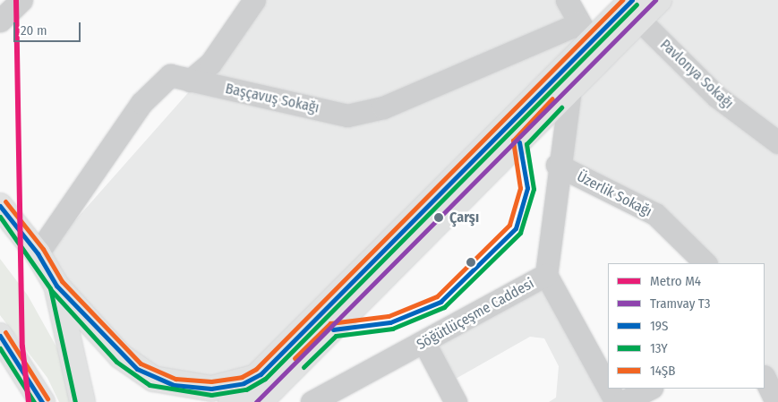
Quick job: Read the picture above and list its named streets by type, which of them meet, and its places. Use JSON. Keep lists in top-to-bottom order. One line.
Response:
{"streets":{"street":["Pavlonya Sokağı","Başçavuş Sokağı","Üzerlik Sokağı","Söğütlüçeşme Caddesi"]},"crossings":[["Üzerlik Sokağı","Söğütlüçeşme Caddesi"]],"places":["Çarşı"],"lines":["metro line M4","tram line T3","transit line 19S","transit line 14ŞB","transit line 13Y"],"legend":["Metro M4","Tramvay T3","19S","13Y","14ŞB"],"scale_bar":"20 m"}
